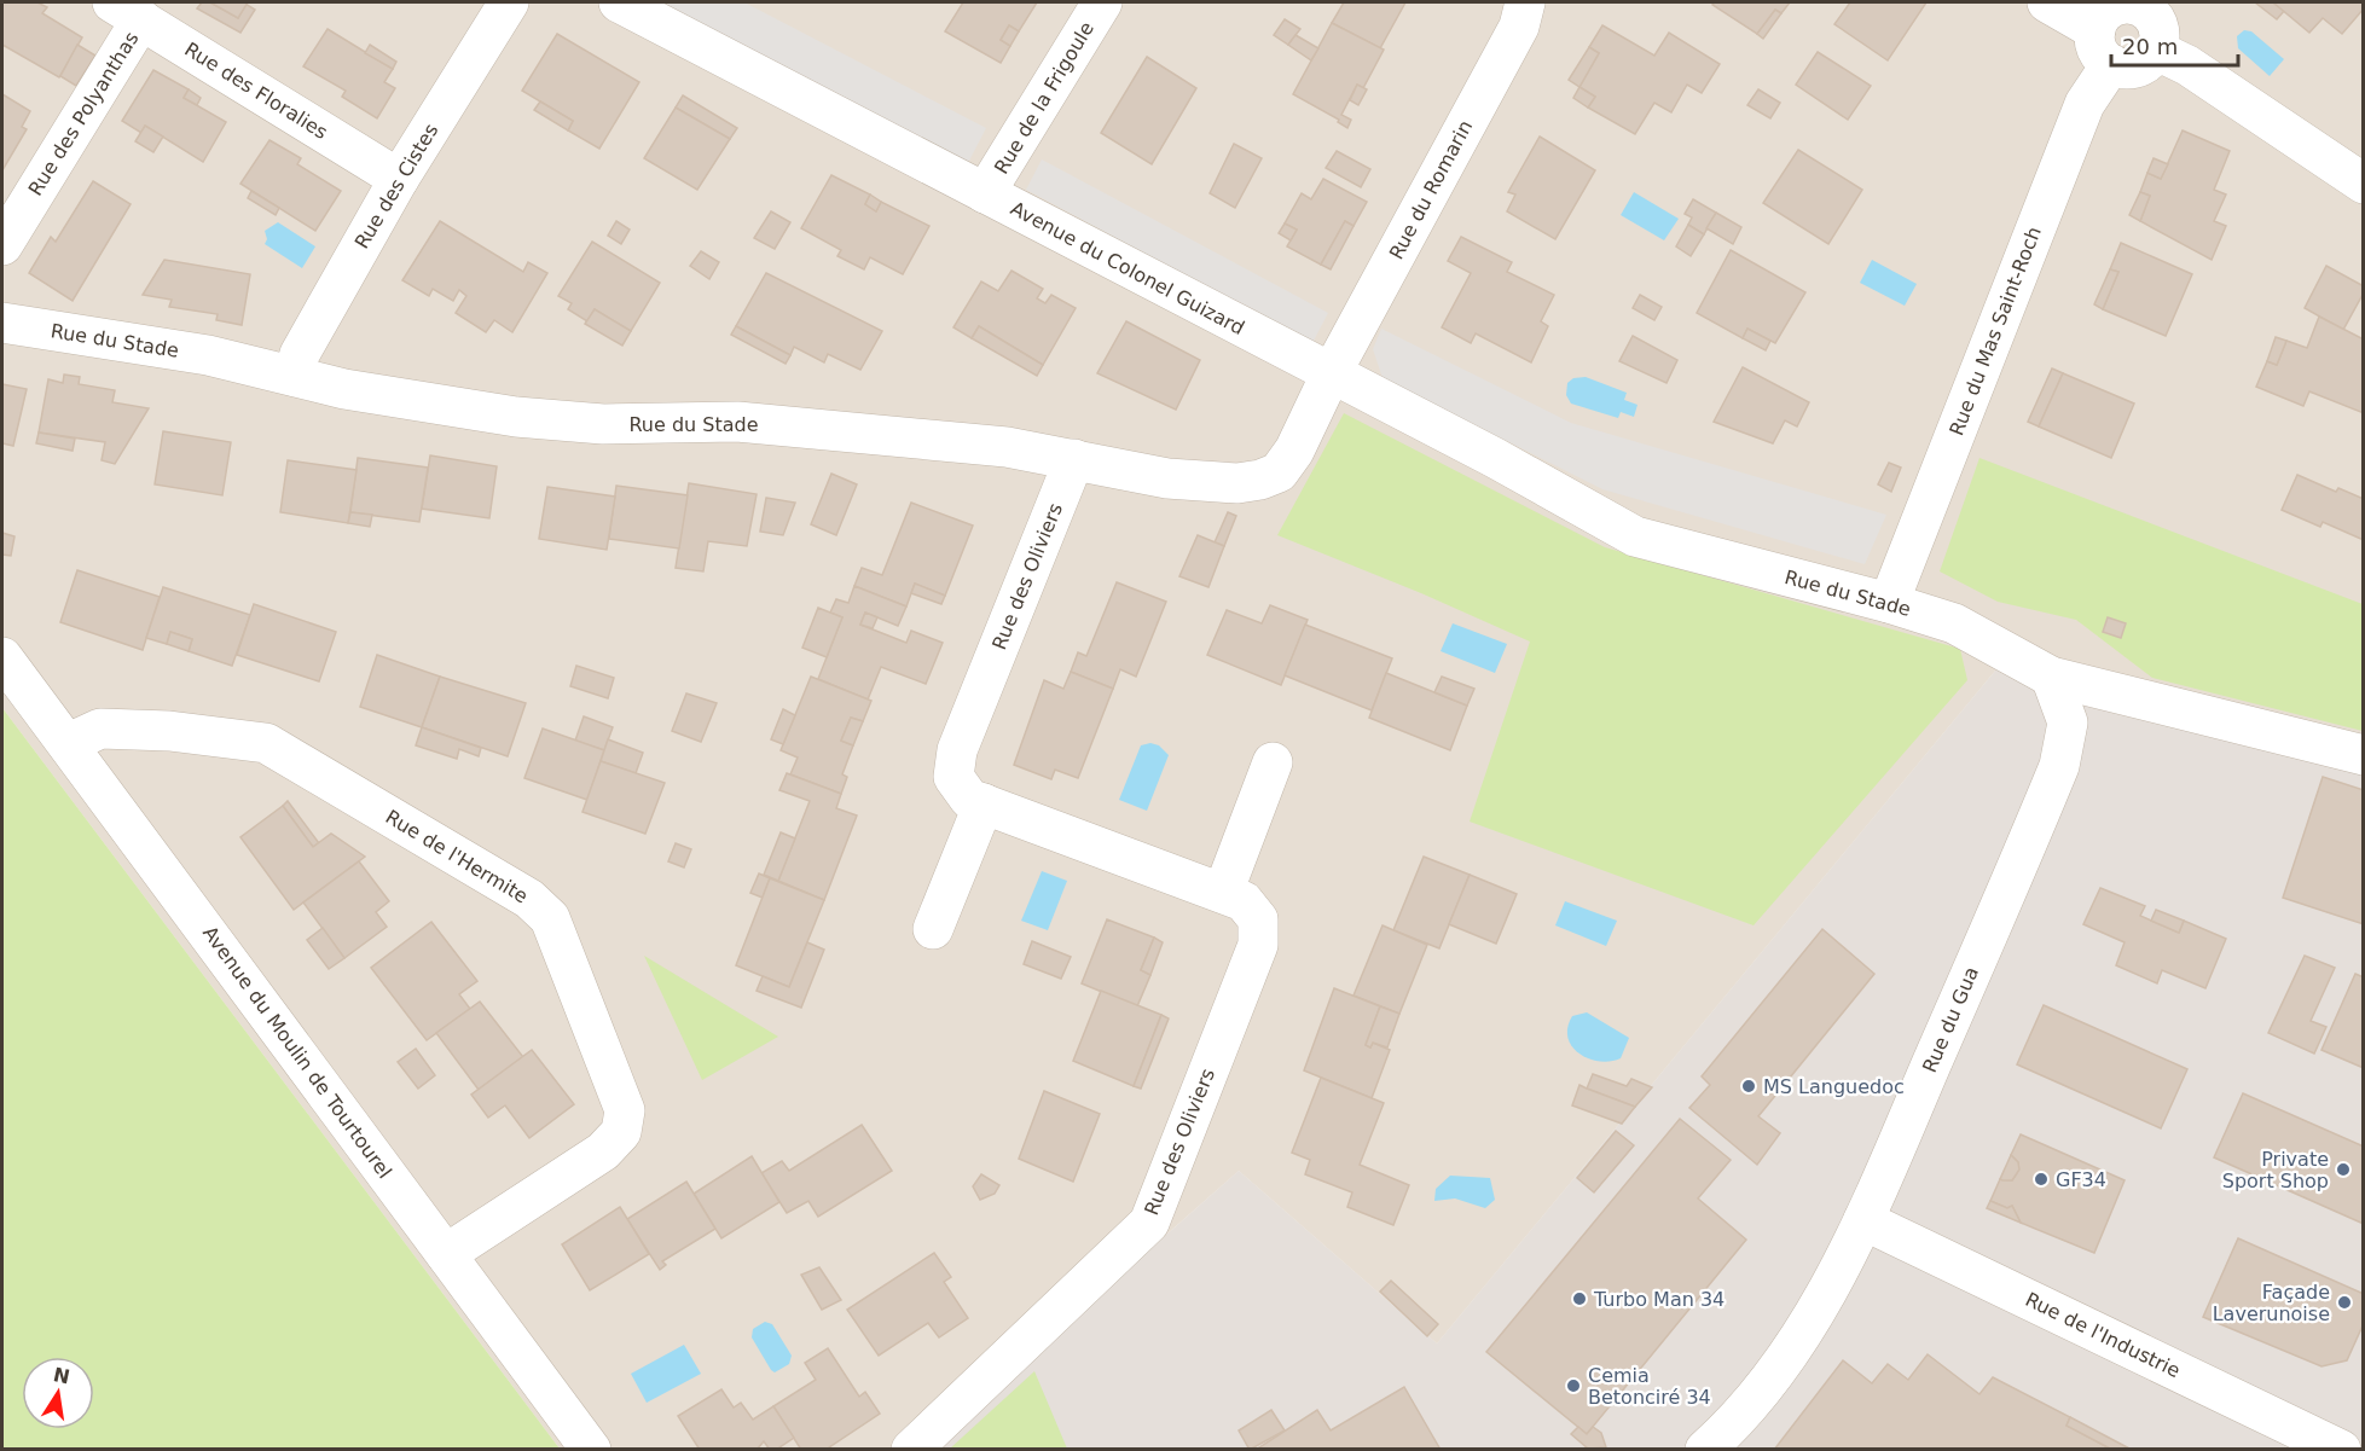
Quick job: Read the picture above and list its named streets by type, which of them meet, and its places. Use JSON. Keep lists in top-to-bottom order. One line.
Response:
{"streets":{"street":["Rue des Floralies","Rue de la Frigoule","Rue des Polyanthas","Rue des Cistes","Rue du Romarin","Avenue du Colonel Guizard","Rue du Mas Saint-Roch","Rue du Stade","Rue des Oliviers","Rue de l'Hermite","Rue du Gua","Avenue du Moulin de Tourtourel","Rue de l'Industrie"]},"crossings":[["Rue des Floralies","Rue des Polyanthas"],["Rue des Floralies","Rue des Cistes"],["Rue de la Frigoule","Avenue du Colonel Guizard"],["Rue des Cistes","Rue du Stade"],["Rue du Romarin","Avenue du Colonel Guizard"],["Rue du Romarin","Rue du Stade"],["Avenue du Colonel Guizard","Rue du Stade"],["Rue du Mas Saint-Roch","Rue du Stade"],["Rue du Stade","Rue des Oliviers"],["Rue du Stade","Rue du Gua"],["Rue de l'Hermite","Avenue du Moulin de Tourtourel"],["Rue du Gua","Rue de l'Industrie"]],"places":["MS Languedoc","Private Sport Shop","GF34","Turbo Man 34","Façade Laverunoise","Cemia Betonciré 34"],"scale_bar":"20 m","north":"top"}
